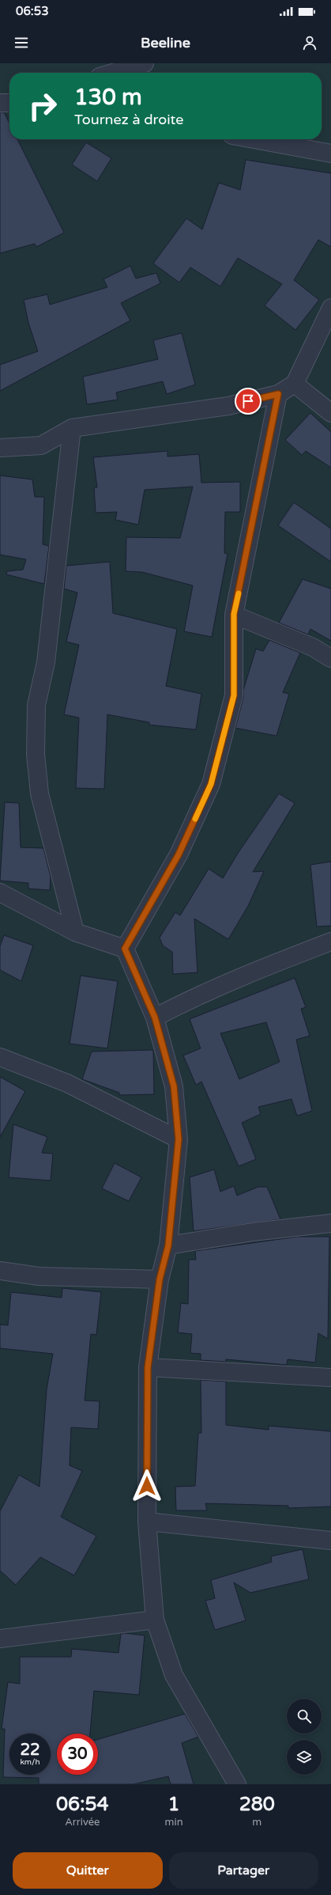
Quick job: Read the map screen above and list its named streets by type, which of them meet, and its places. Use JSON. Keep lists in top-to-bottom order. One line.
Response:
{"page":{"status":"06:53","header":"Beeline","turn":["130 m","Tournez à droite"],"speed":"22 km/h","limit":"30","eta":["06:54","Arrivée","1","min","280","m"],"buttons":["Quitter","Partager"]}}
